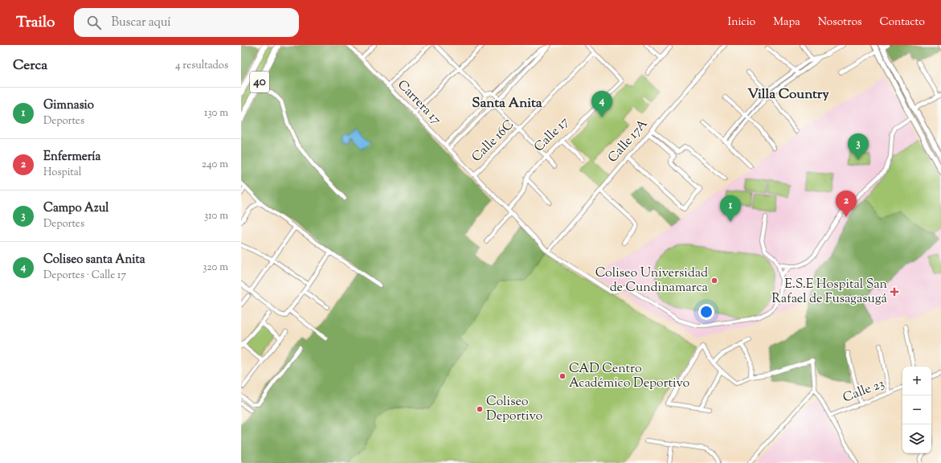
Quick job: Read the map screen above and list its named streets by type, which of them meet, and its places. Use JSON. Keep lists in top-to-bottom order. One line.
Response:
{"streets":{"main road":["40"],"street":["Carrera 17","Calle 17","Calle 16C","Calle 17A","Calle 23"]},"crossings":[["Carrera 17","Calle 17"],["Carrera 17","Calle 16C"],["Carrera 17","Calle 17A"],["Calle 17","Calle 16C"]],"districts":["Villa Country","Santa Anita"],"places":{"other":["Coliseo Universidad de Cundinamarca","CAD Centro Académico Deportivo","Coliseo Deportivo"],"health":["E.S.E Hospital San Rafael de Fusagasugá"]},"page":{"header":"Trailo","search":"Buscar aquí","nav":["Inicio","Mapa","Nosotros","Contacto"],"heading":["Cerca","4 resultados"],"list":[{"mark":"1","name":"Gimnasio","note":"Deportes","value":"130 m"},{"mark":"2","name":"Enfermería","note":"Hospital","value":"240 m"},{"mark":"3","name":"Campo Azul","note":"Deportes","value":"310 m"},{"mark":"4","name":"Coliseo santa Anita","note":"Deportes · Calle 17","value":"320 m"}],"pins":["4","3","2","1"],"map_buttons":["+","−"]}}
